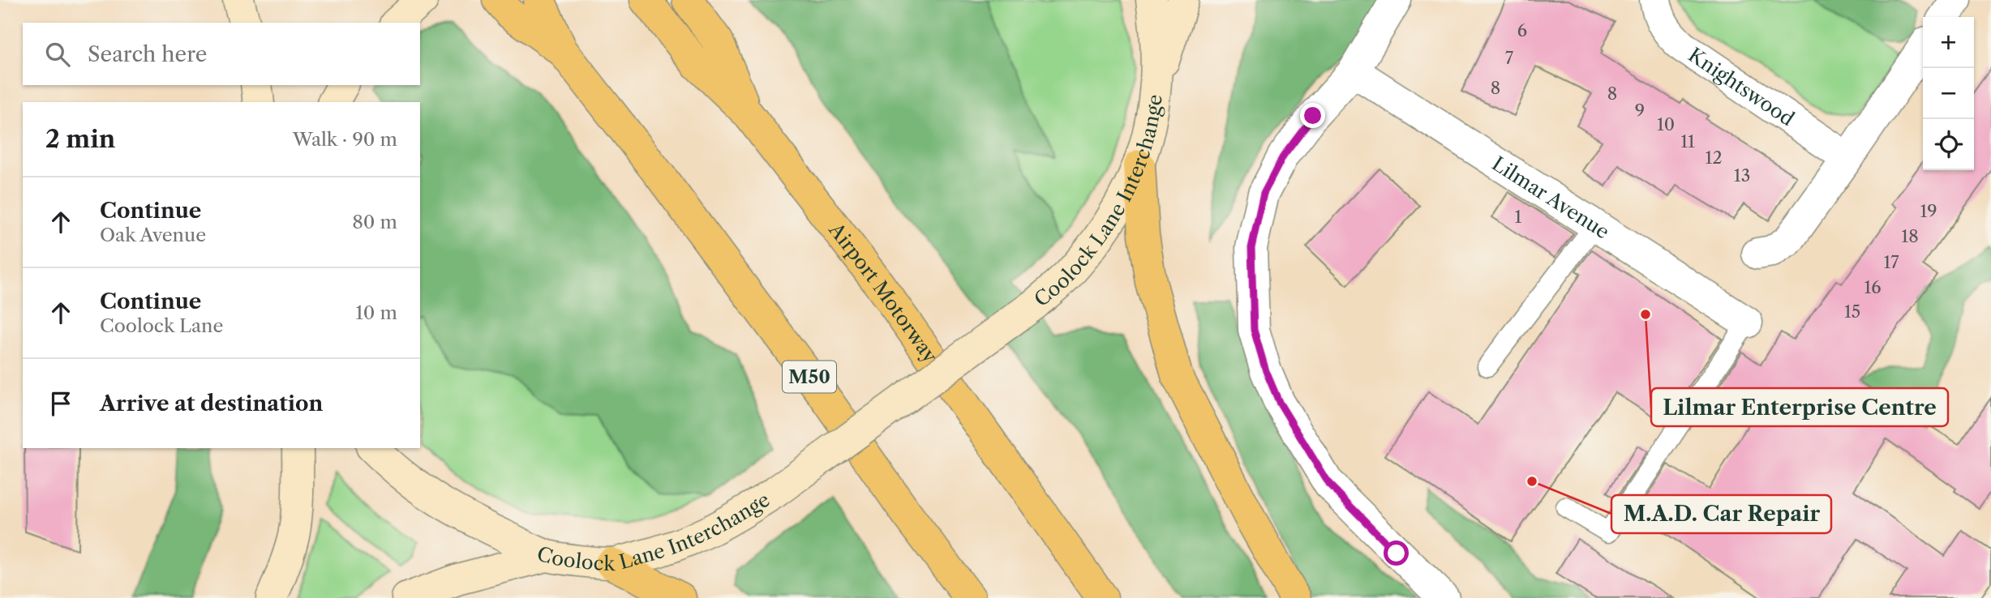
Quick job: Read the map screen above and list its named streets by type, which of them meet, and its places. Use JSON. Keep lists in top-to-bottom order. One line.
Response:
{"streets":{"highway":["Airport Motorway","M50"],"main road":["Coolock Lane Interchange"],"street":["Knightswood","Lilmar Avenue"]},"places":["Lilmar Enterprise Centre","M.A.D. Car Repair"],"house_numbers":["6","7","8","8","9","10","11","12","13","19","1","18","17","16","15"],"page":{"map_buttons":["+","−"],"search":"Search here","heading":["2 min","Walk · 90 m"],"list":[["Continue","Oak Avenue","80 m"],["Continue","Coolock Lane","10 m"],"Arrive at destination"]}}
